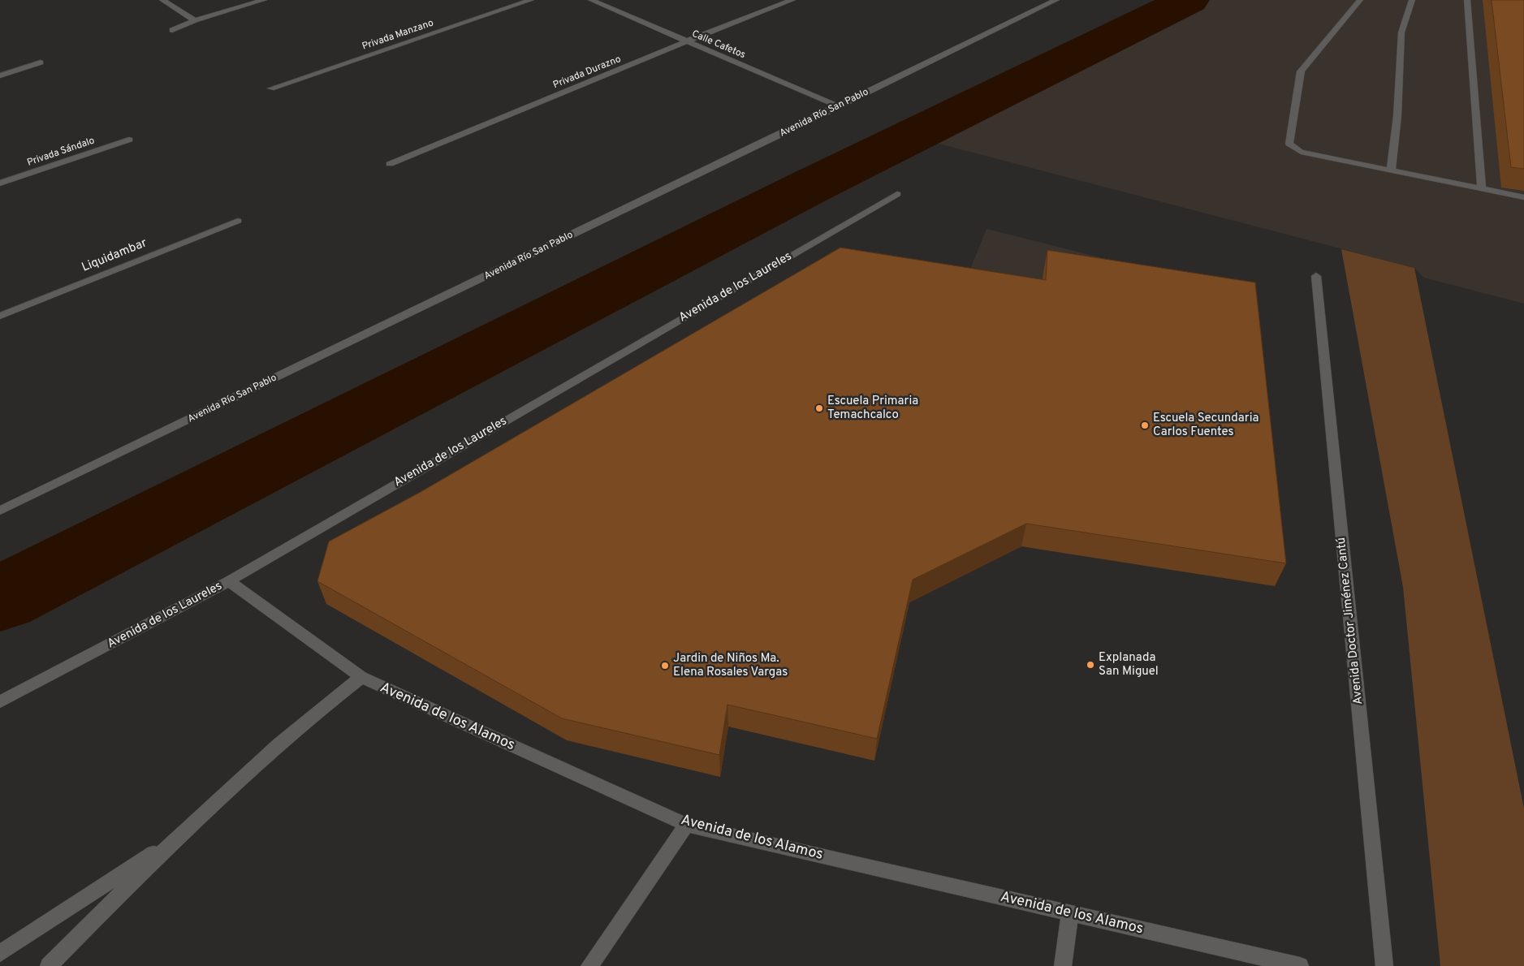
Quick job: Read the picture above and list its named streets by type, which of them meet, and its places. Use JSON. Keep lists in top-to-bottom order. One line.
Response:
{"streets":{"street":["Privada Manzano","Calle Cafetos","Privada Durazno","Avenida Río San Pablo","Privada Sándalo","Liquidambar","Avenida de los Laureles","Avenida Doctor Jiménez Cantú","Avenida de los Alamos"]},"crossings":[["Calle Cafetos","Privada Durazno"],["Calle Cafetos","Avenida Río San Pablo"],["Avenida de los Laureles","Avenida de los Alamos"]],"places":["Escuela Primaria Temachcalco","Escuela Secundaria Carlos Fuentes","Explanada San Miguel","Jardin de Niños Ma. Elena Rosales Vargas"]}
